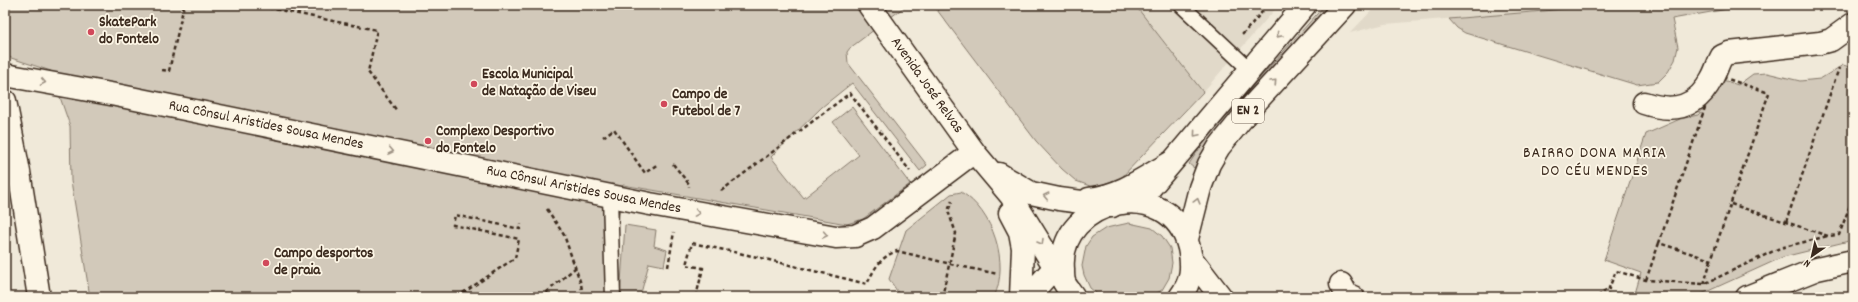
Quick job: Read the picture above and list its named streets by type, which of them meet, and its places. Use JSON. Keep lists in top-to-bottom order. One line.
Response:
{"streets":{"street":["Avenida José Relvas","EN 2","Rua Cônsul Aristides Sousa Mendes"]},"crossings":[["Avenida José Relvas","EN 2"],["Avenida José Relvas","Rua Cônsul Aristides Sousa Mendes"]],"one_way":["Rua Cônsul Aristides Sousa Mendes"],"districts":["BAIRRO DONA MARIA DO CÉU MENDES"],"places":["SkatePark do Fontelo","Escola Municipal de Natação de Viseu","Campo de Futebol de 7","Complexo Desportivo do Fontelo","Campo desportos de praia"],"north":"bottom left"}
